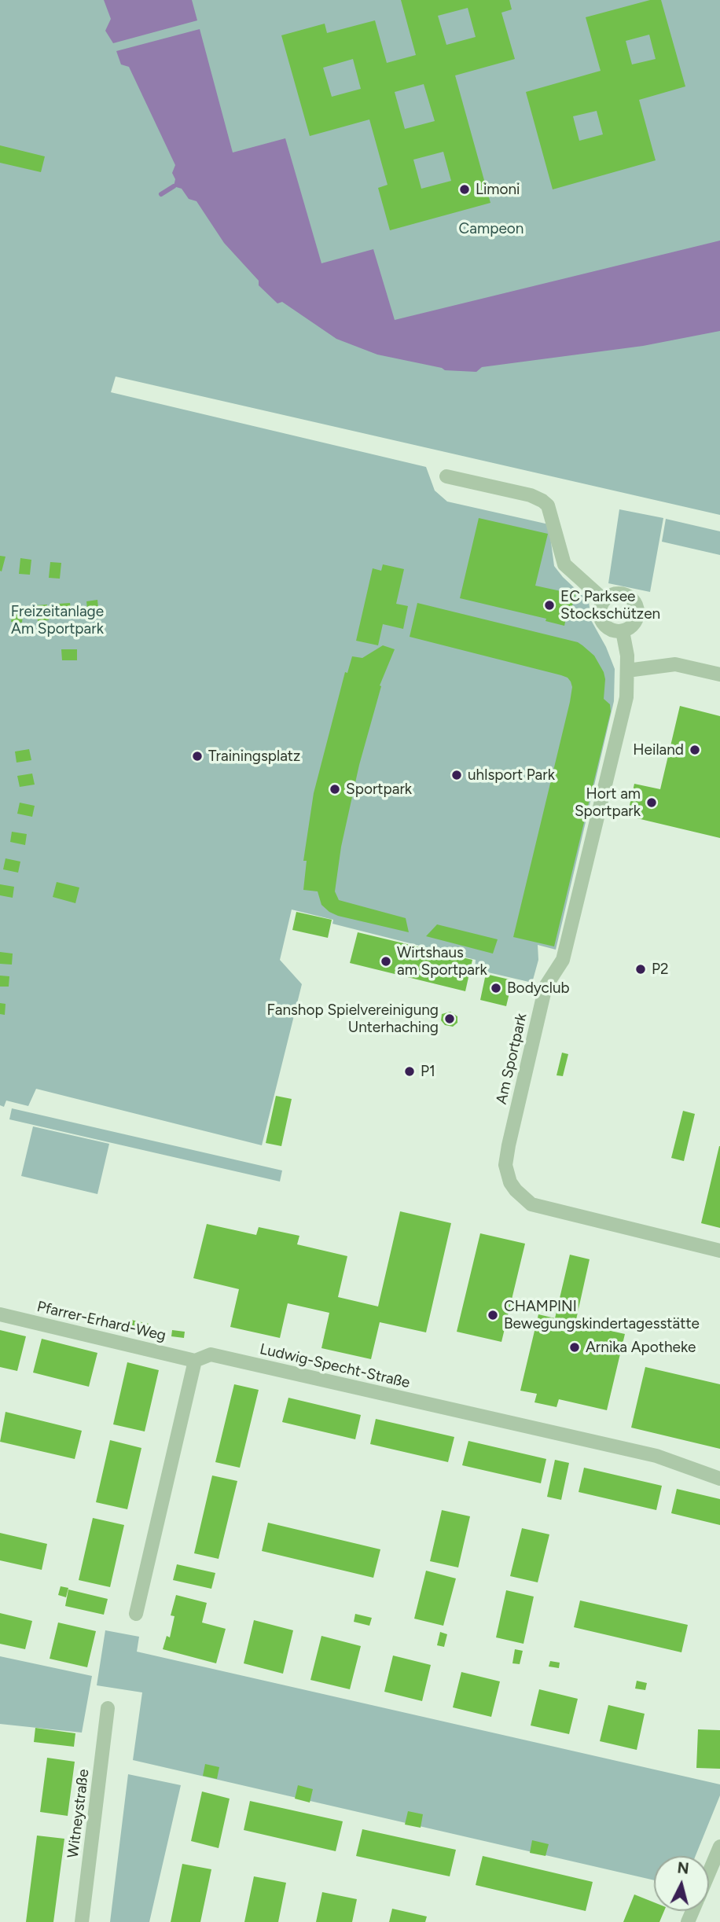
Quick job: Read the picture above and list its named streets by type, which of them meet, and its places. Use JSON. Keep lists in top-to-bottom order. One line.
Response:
{"streets":{"street":["Am Sportpark","Pfarrer-Erhard-Weg","Ludwig-Specht-Straße","Witneystraße"]},"crossings":[["Pfarrer-Erhard-Weg","Ludwig-Specht-Straße"]],"parks":["Campeon","Freizeitanlage Am Sportpark"],"places":["Limoni","EC Parksee Stockschützen","Heiland","Trainingsplatz","uhlsport Park","Sportpark","Hort am Sportpark","Wirtshaus am Sportpark","P2","Bodyclub","Fanshop Spielvereinigung Unterhaching","P1","CHAMPINI Bewegungskindertagesstätte","Arnika Apotheke"],"north":"top"}
